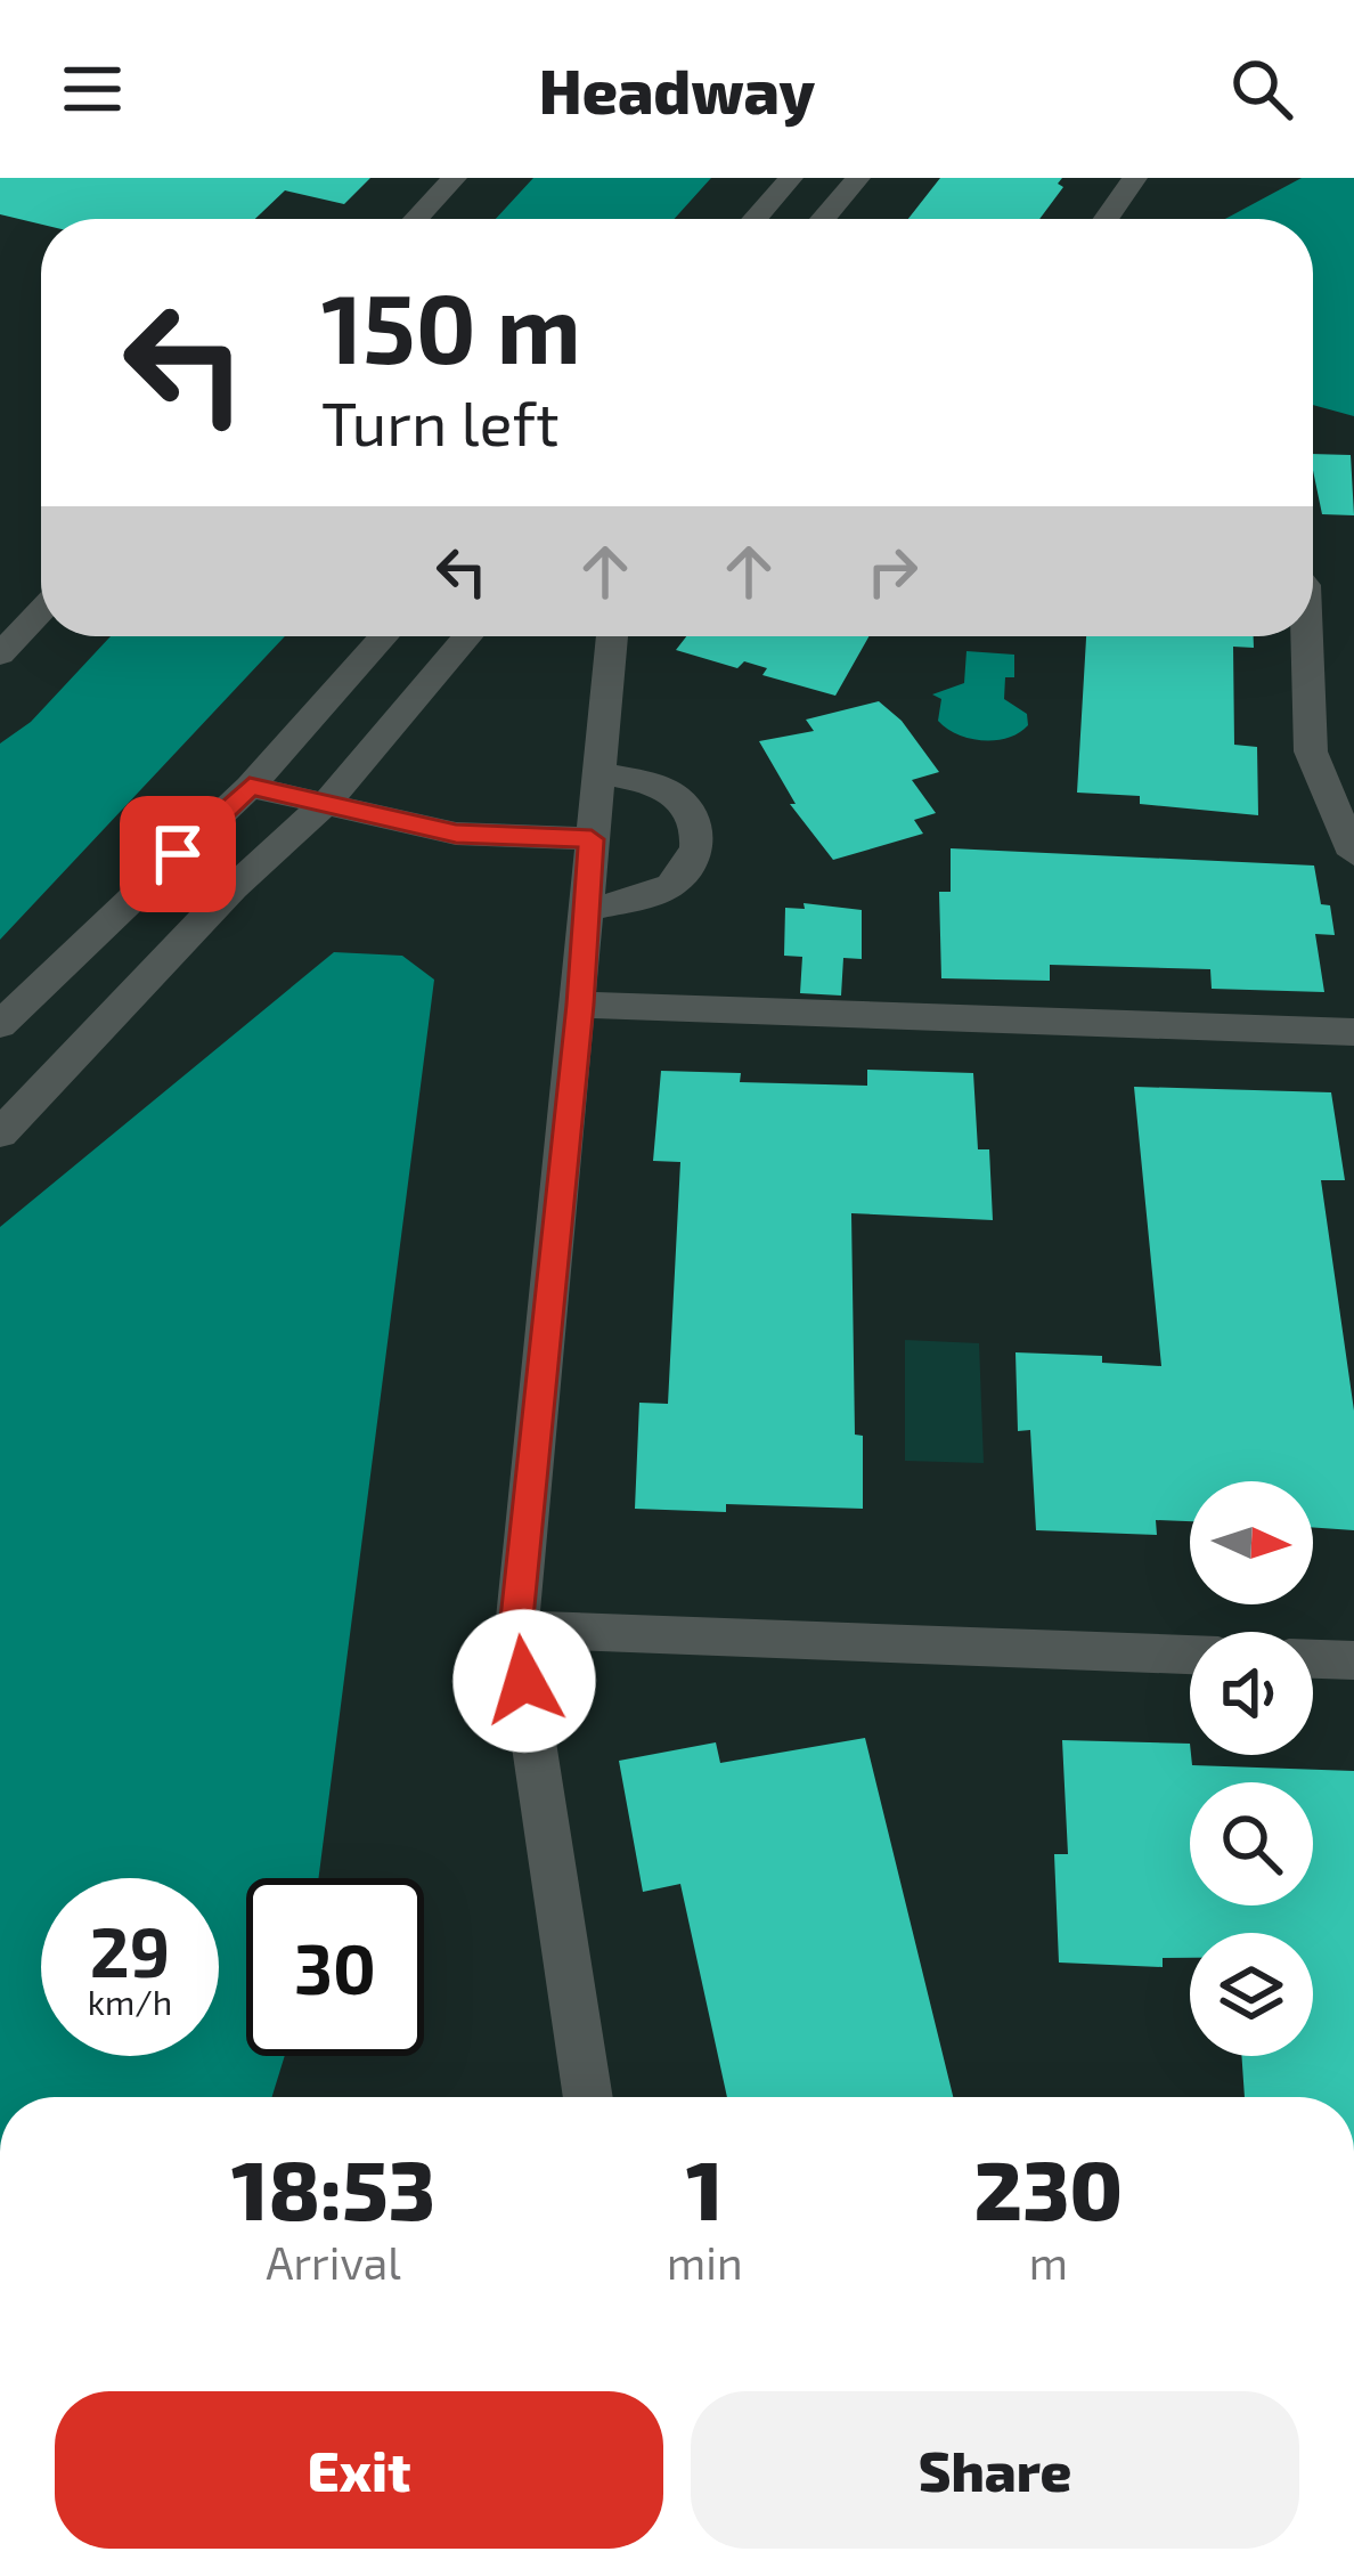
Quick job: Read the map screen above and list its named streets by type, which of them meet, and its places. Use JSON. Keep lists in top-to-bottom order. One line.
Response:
{"north":"right","page":{"header":"Headway","turn":["150 m","Turn left"],"speed":"29 km/h","limit":"30","eta":["18:53","Arrival","1","min","230","m"],"buttons":["Exit","Share"]}}
